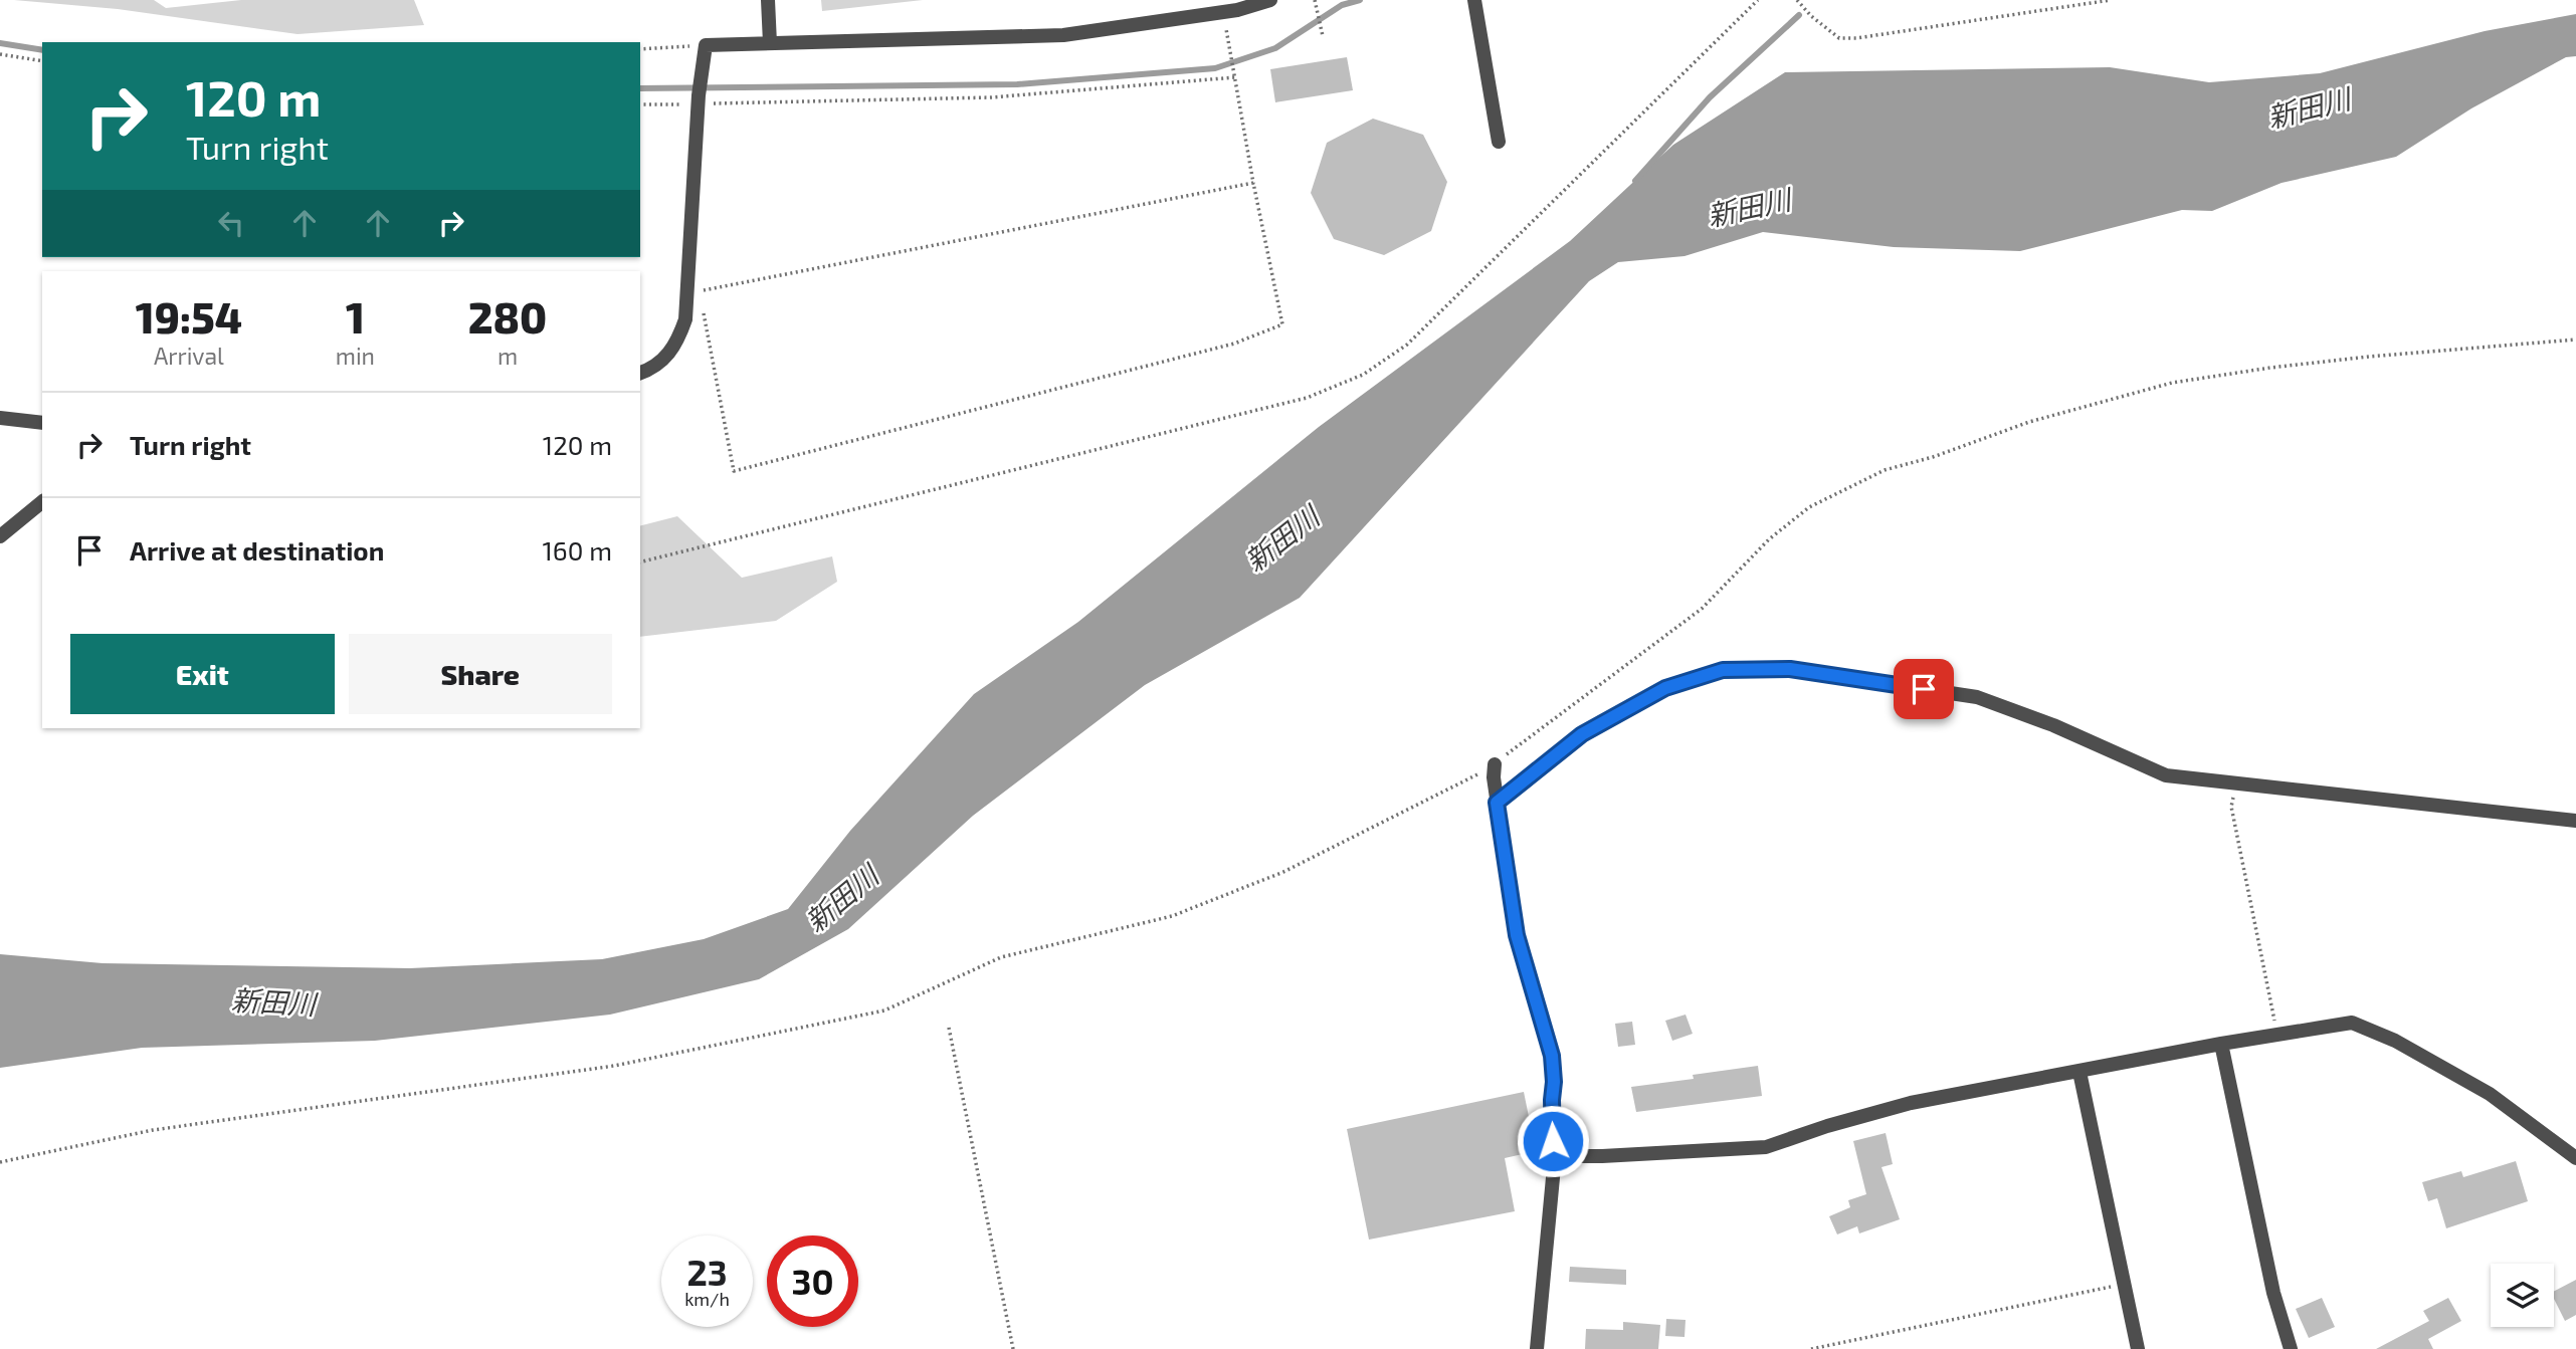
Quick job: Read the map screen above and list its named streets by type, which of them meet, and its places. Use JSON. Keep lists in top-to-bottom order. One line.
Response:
{"water":["新田川"],"page":{"turn":["120 m","Turn right"],"eta":["19:54","Arrival","1","min","280","m"],"list":[{"name":"Turn right","value":"120 m"},{"name":"Arrive at destination","value":"160 m"}],"buttons":["Exit","Share"],"speed":"23 km/h","limit":"30"}}
